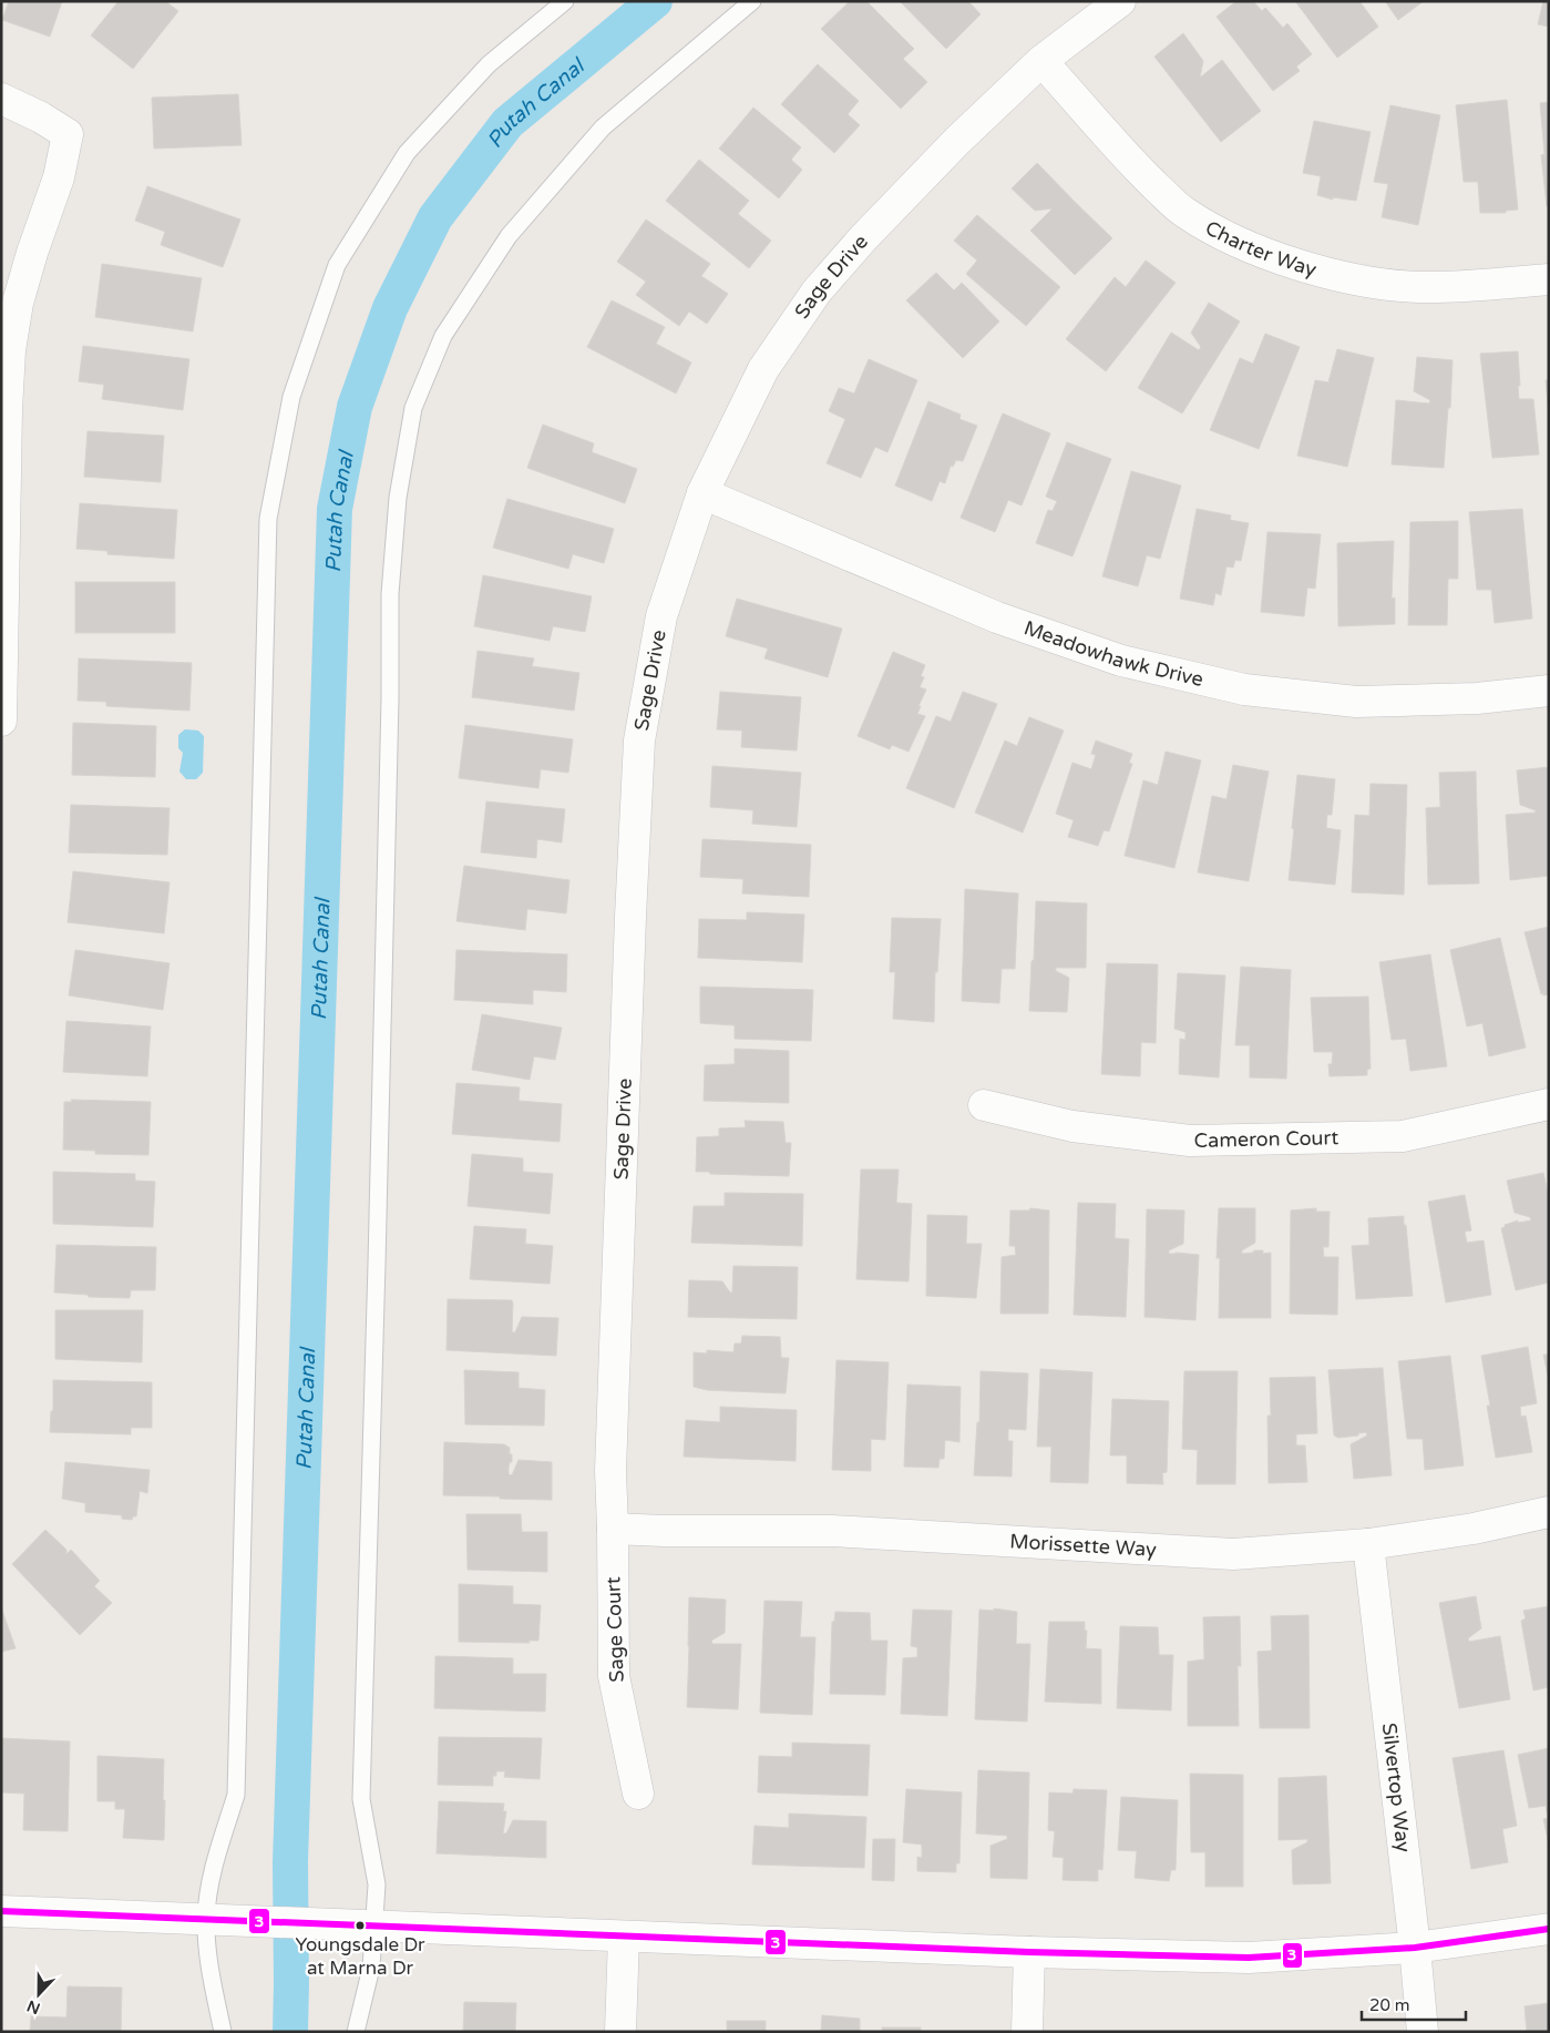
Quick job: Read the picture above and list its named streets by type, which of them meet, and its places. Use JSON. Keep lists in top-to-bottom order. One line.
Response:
{"streets":{"street":["Charter Way","Sage Drive","Meadowhawk Drive","Cameron Court","Morissette Way","Sage Court","Silvertop Way"]},"crossings":[["Charter Way","Sage Drive"],["Sage Drive","Meadowhawk Drive"],["Sage Drive","Morissette Way"],["Sage Drive","Sage Court"],["Morissette Way","Sage Court"],["Morissette Way","Silvertop Way"]],"water":["Putah Canal"],"places":["Youngsdale Dr at Marna Dr"],"lines":["transit line 3"],"scale_bar":"20 m","north":"bottom"}
